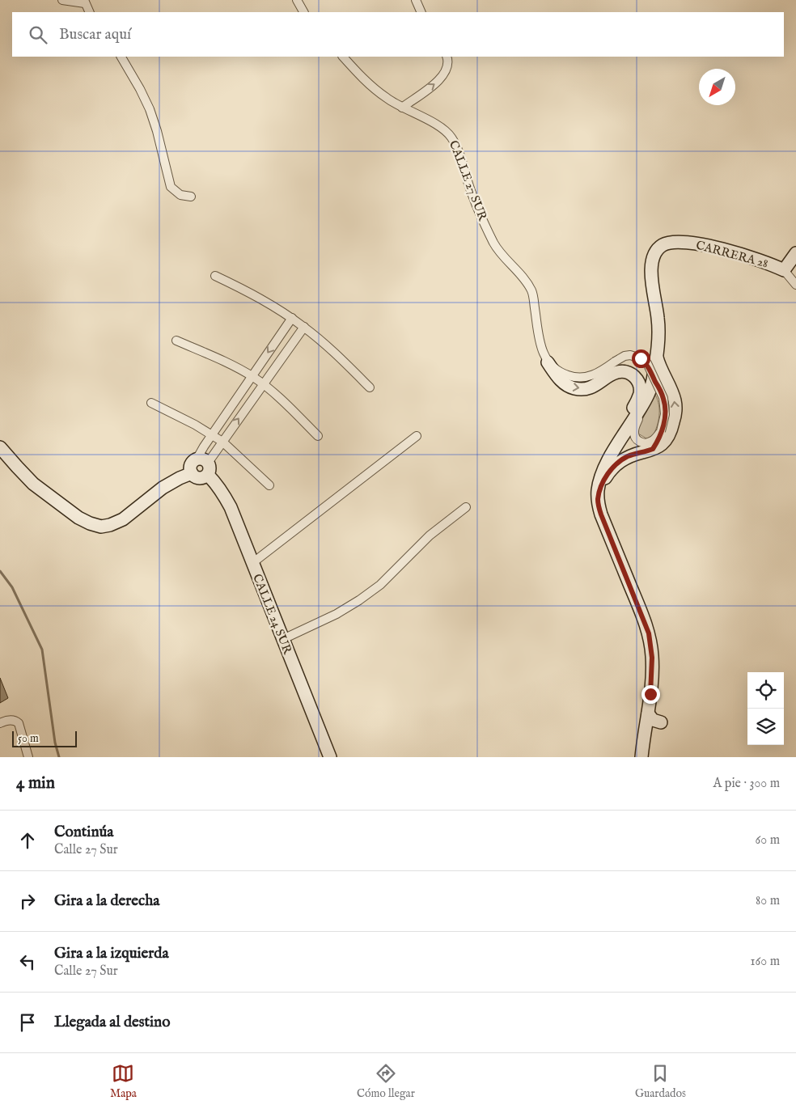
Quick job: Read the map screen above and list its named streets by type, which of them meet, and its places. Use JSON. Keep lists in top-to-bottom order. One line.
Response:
{"streets":{"street":["CALLE 27 SUR","CARRERA 28","CALLE 24 SUR"]},"scale_bar":"50 m","north":"bottom left","page":{"search":"Buscar aquí","scale":"50 m","heading":["4 min","A pie · 300 m"],"list":[["Continúa","Calle 27 Sur","60 m"],["Gira a la derecha","80 m"],["Gira a la izquierda","Calle 27 Sur","160 m"],"Llegada al destino"],"nav":["Mapa","Cómo llegar","Guardados"]}}
